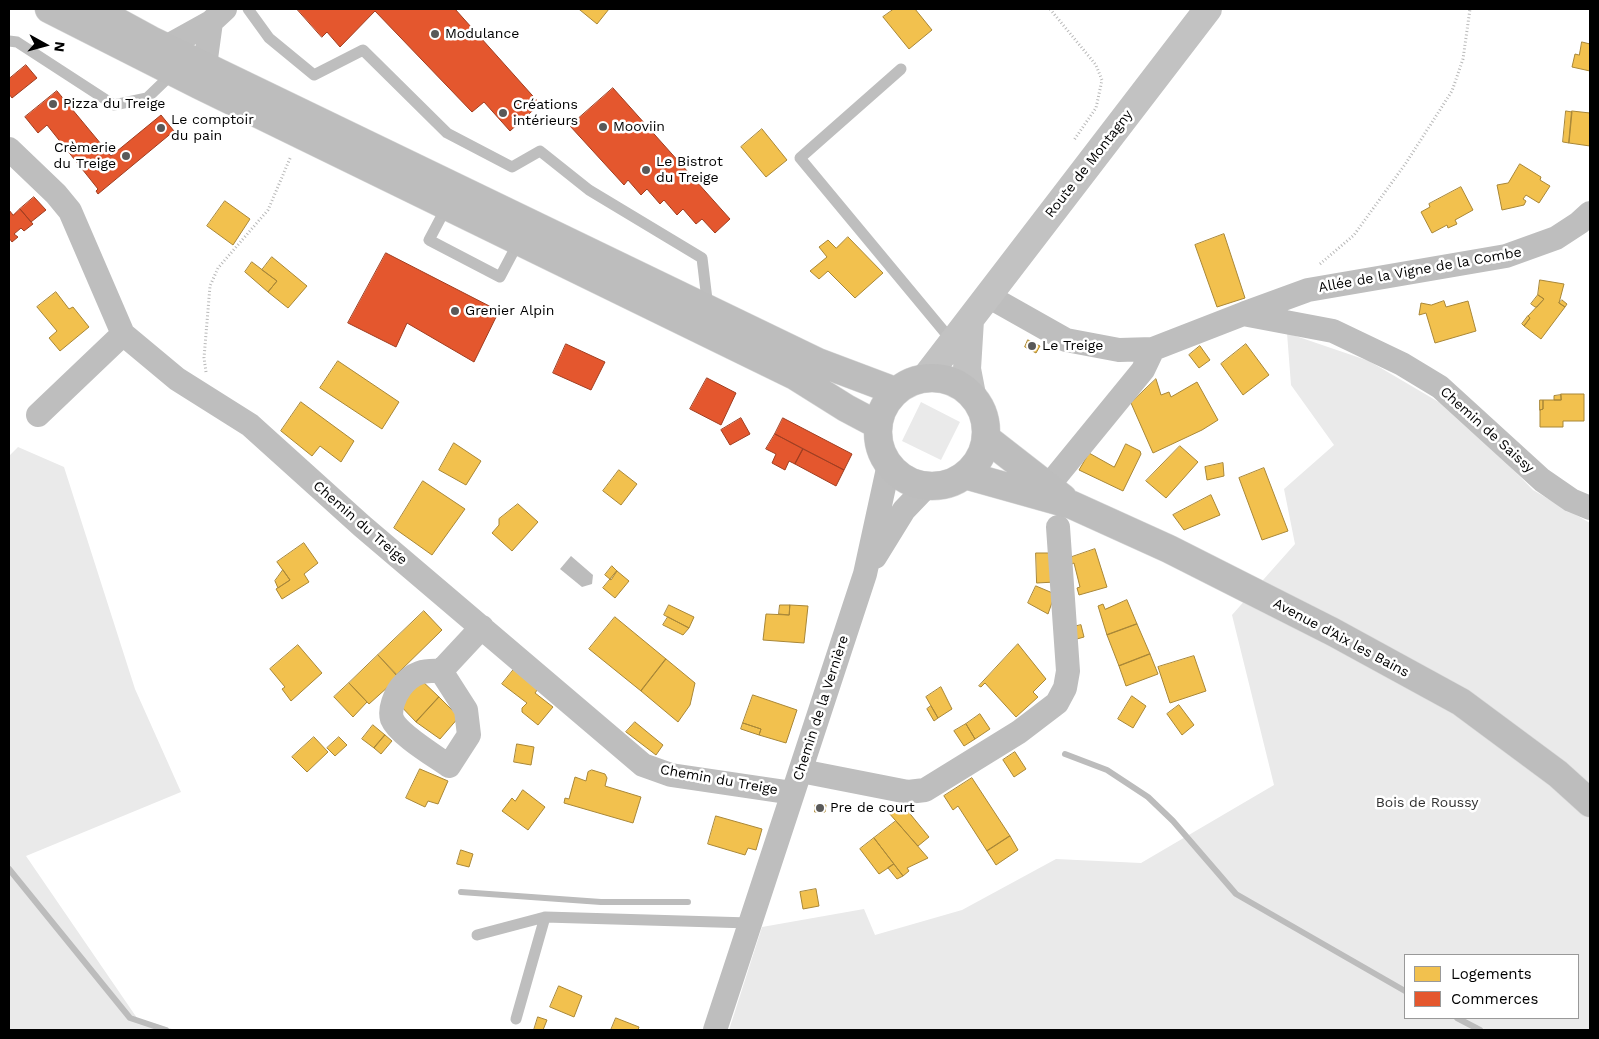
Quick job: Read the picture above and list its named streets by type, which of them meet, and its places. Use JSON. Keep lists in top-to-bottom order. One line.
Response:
{"streets":{"main road":["Avenue d'Aix les Bains"],"street":["Route de Montagny","Allée de la Vigne de la Combe","Chemin de Saissy","Chemin du Treige","Chemin de la Vernière"]},"crossings":[["Route de Montagny","Chemin de la Vernière"],["Allée de la Vigne de la Combe","Chemin de Saissy"],["Chemin du Treige","Avenue d'Aix les Bains"],["Chemin du Treige","Chemin de la Vernière"]],"parks":["Bois de Roussy"],"places":["Modulance","Pizza du Treige","Créations intérieurs","Mooviin","Le comptoir du pain","Crèmerie du Treige","Le Bistrot du Treige","Grenier Alpin","Le Treige","Pre de court"],"legend":["Logements","Commerces"],"north":"right"}
